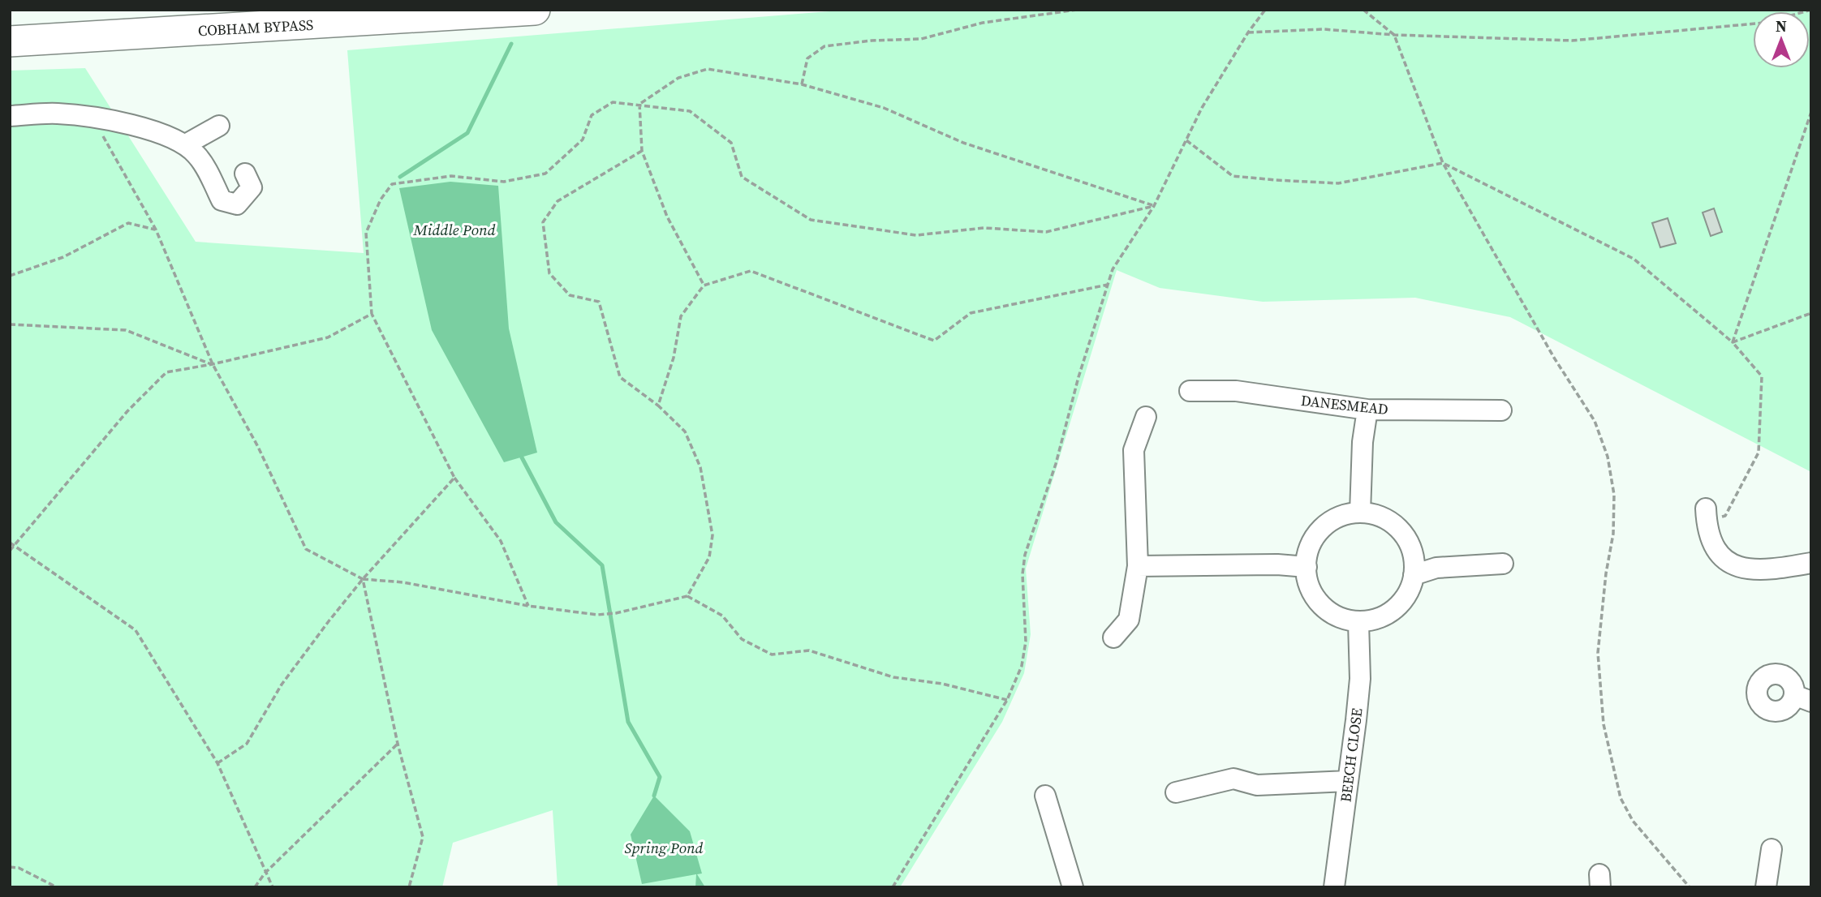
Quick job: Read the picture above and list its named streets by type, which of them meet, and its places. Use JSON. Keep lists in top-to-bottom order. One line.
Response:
{"streets":{"highway":["COBHAM BYPASS"],"street":["DANESMEAD","BEECH CLOSE"]},"water":["Middle Pond","Spring Pond"],"north":"top"}
